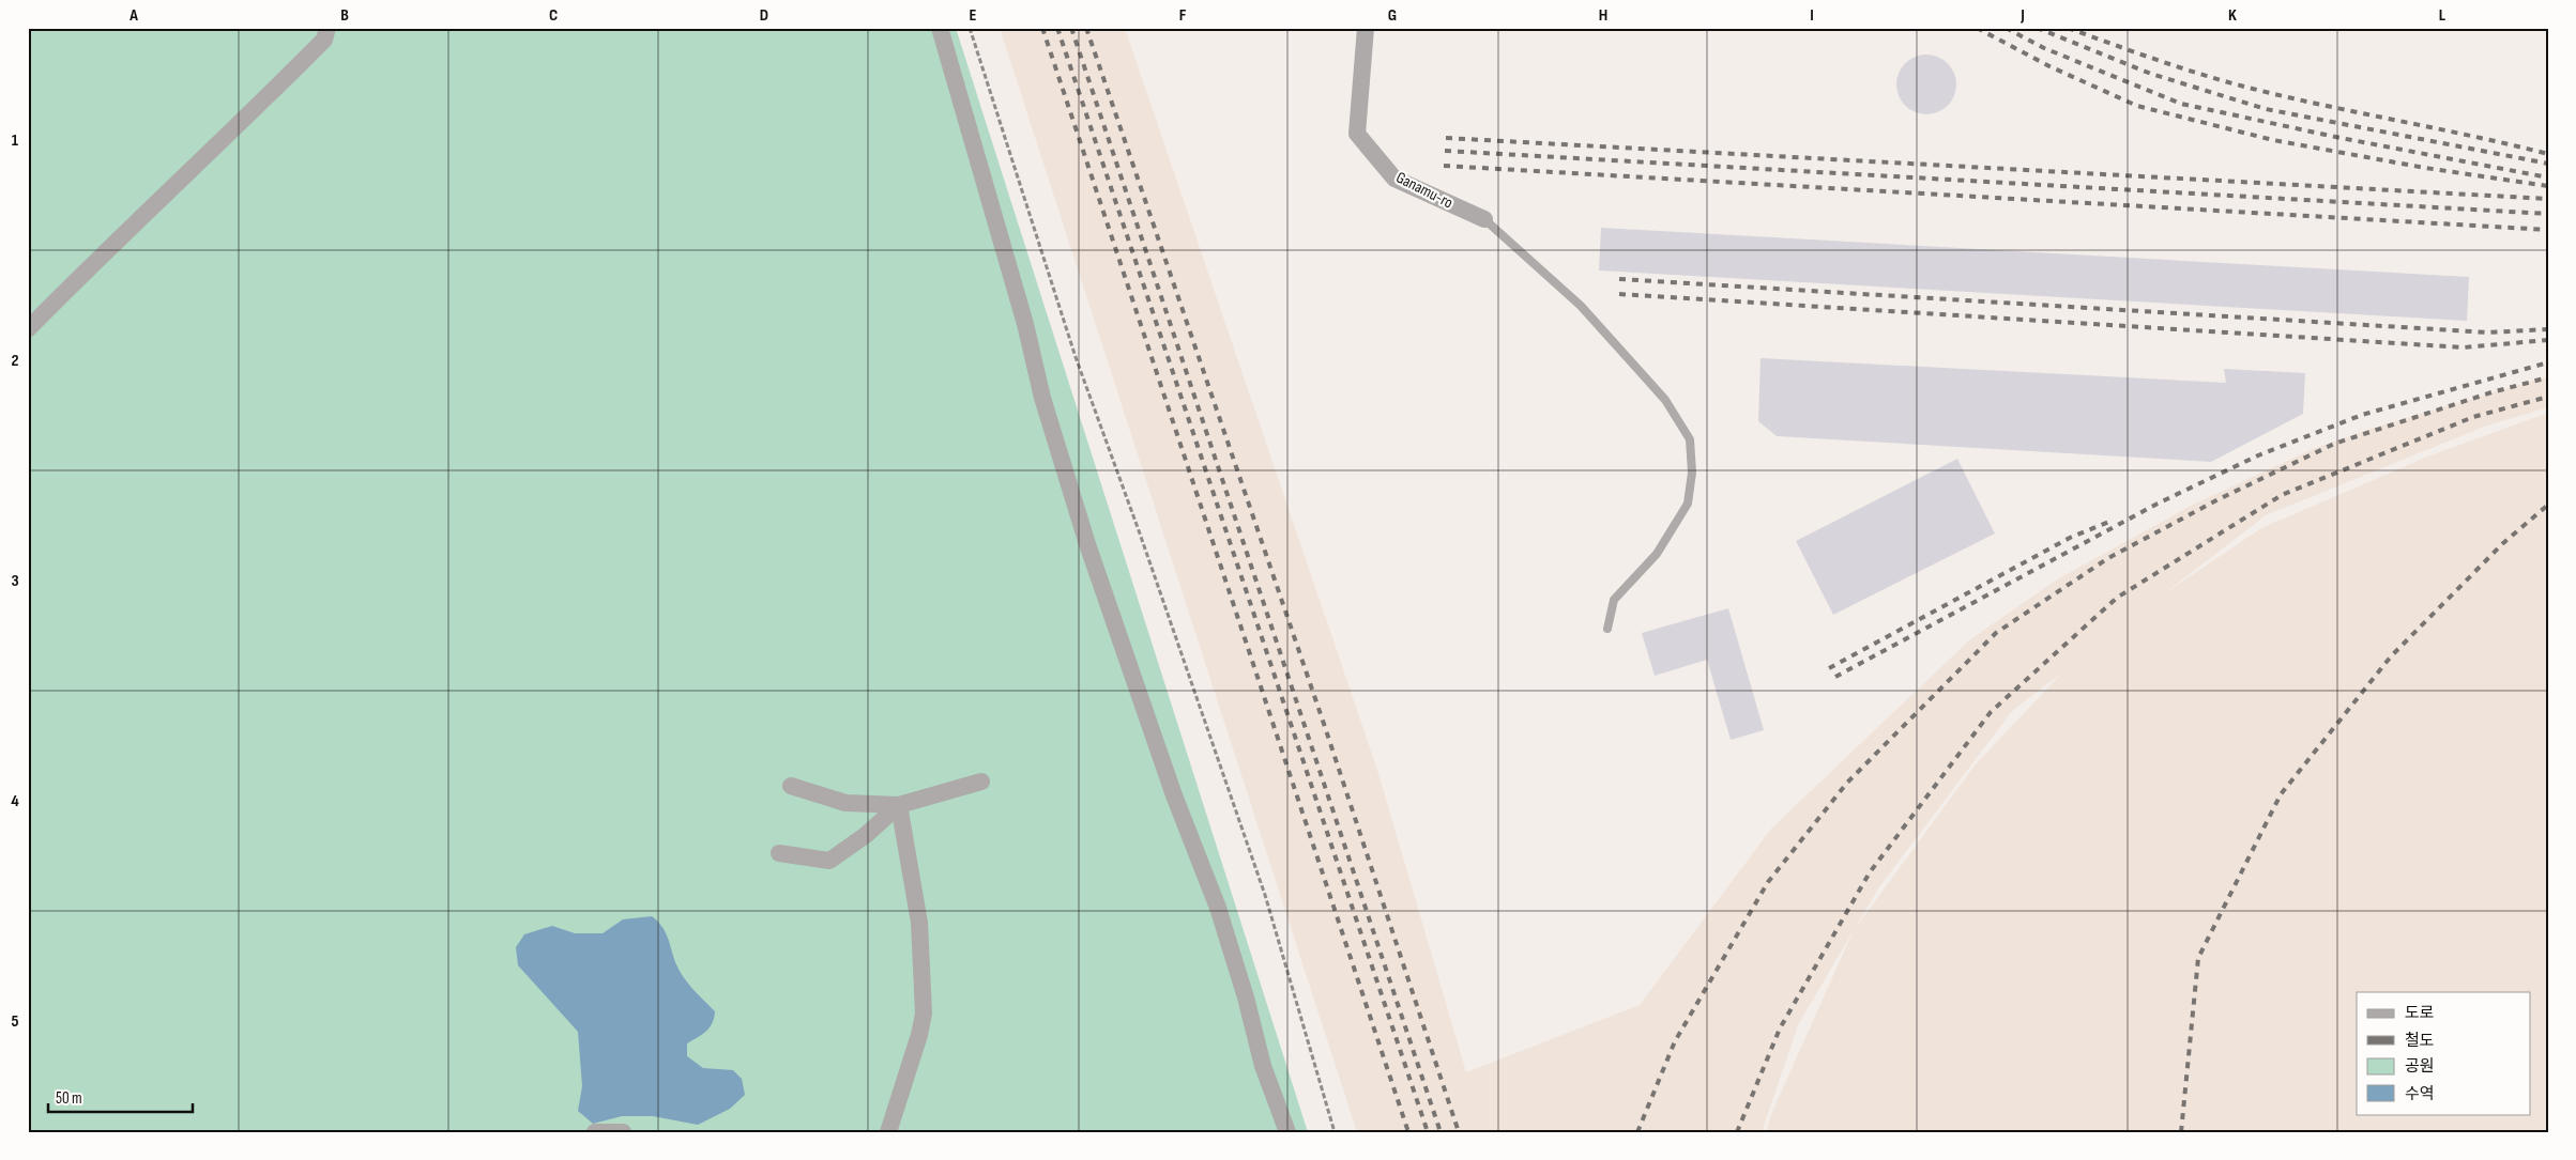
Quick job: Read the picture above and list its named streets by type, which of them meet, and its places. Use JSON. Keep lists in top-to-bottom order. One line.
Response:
{"streets":{"street":["Ganamu-ro"]},"legend":["도로","철도","공원","수역"],"scale_bar":"50 m","grid":{"columns":["A","B","C","D","E","F","G","H","I","J","K","L"],"rows":["1","2","3","4","5"]}}
